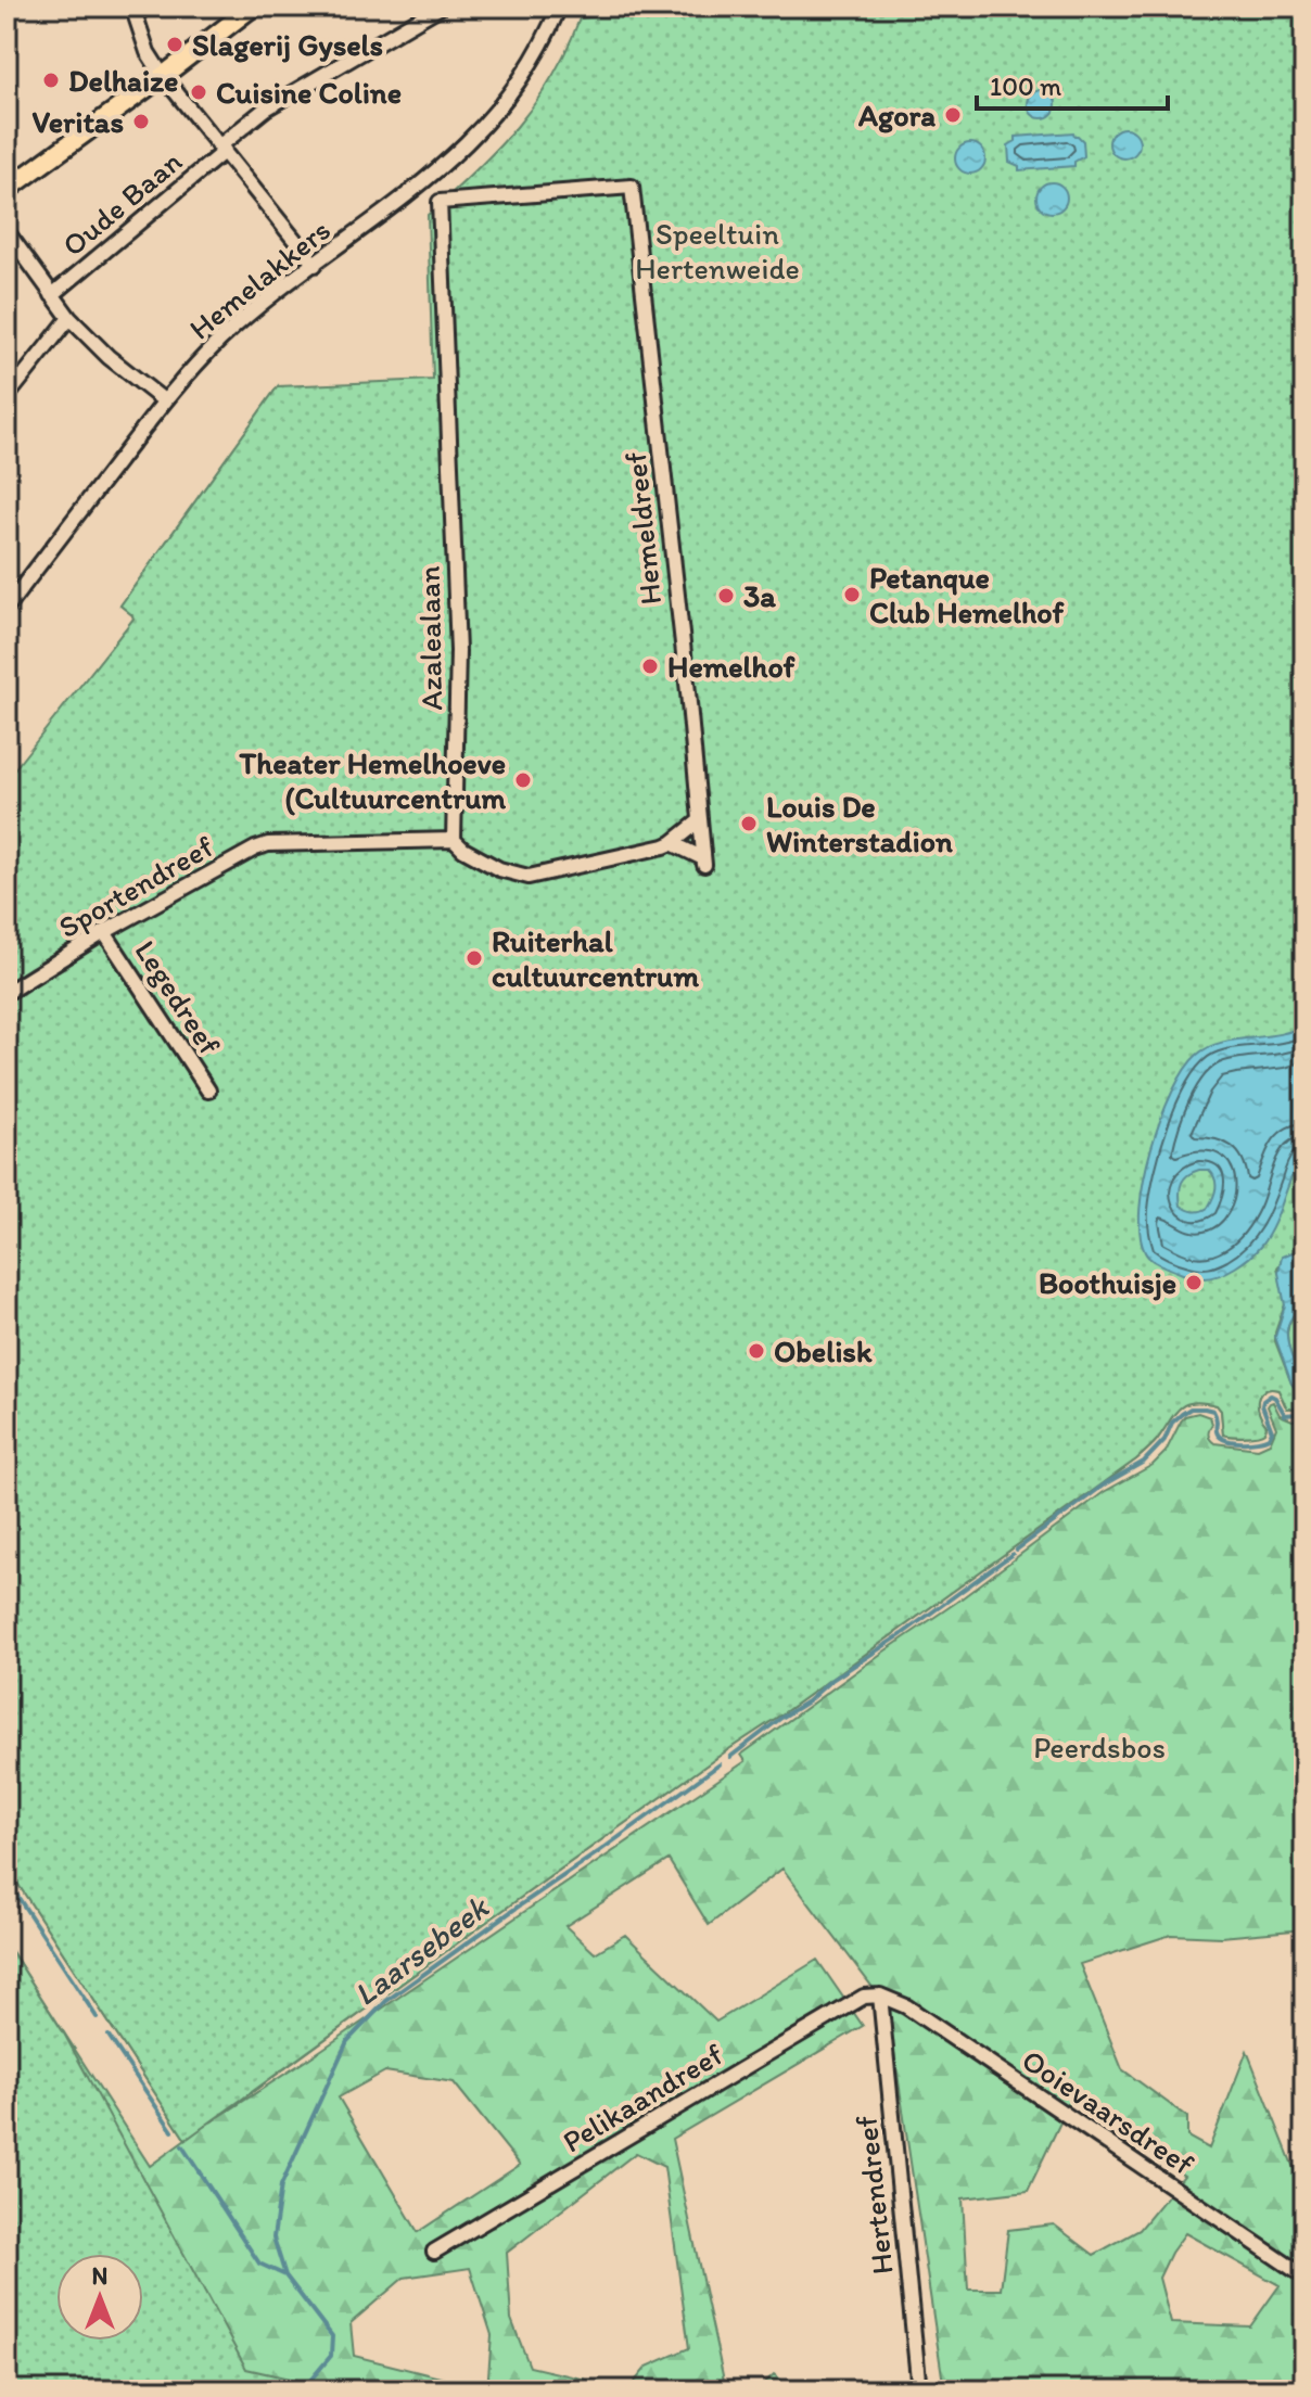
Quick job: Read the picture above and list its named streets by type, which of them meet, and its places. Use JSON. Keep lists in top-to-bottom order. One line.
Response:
{"streets":{"street":["Oude Baan","Hemelakkers","Hemeldreef","Azalealaan","Sportendreef","Legedreef","Pelikaandreef","Ooievaarsdreef","Hertendreef"]},"crossings":[["Oude Baan","Hemelakkers"],["Hemeldreef","Azalealaan"],["Azalealaan","Sportendreef"],["Sportendreef","Legedreef"],["Pelikaandreef","Ooievaarsdreef"],["Pelikaandreef","Hertendreef"],["Ooievaarsdreef","Hertendreef"]],"water":["Laarsebeek"],"parks":["Speeltuin Hertenweide","Peerdsbos"],"places":["Slagerij Gysels","Delhaize","Cuisine Coline","Agora","Veritas","Petanque Club Hemelhof","3a","Hemelhof","Theater Hemelhoeve (Cultuurcentrum","Louis De Winterstadion","Ruiterhal cultuurcentrum","Boothuisje","Obelisk"],"scale_bar":"100 m","north":"top"}
